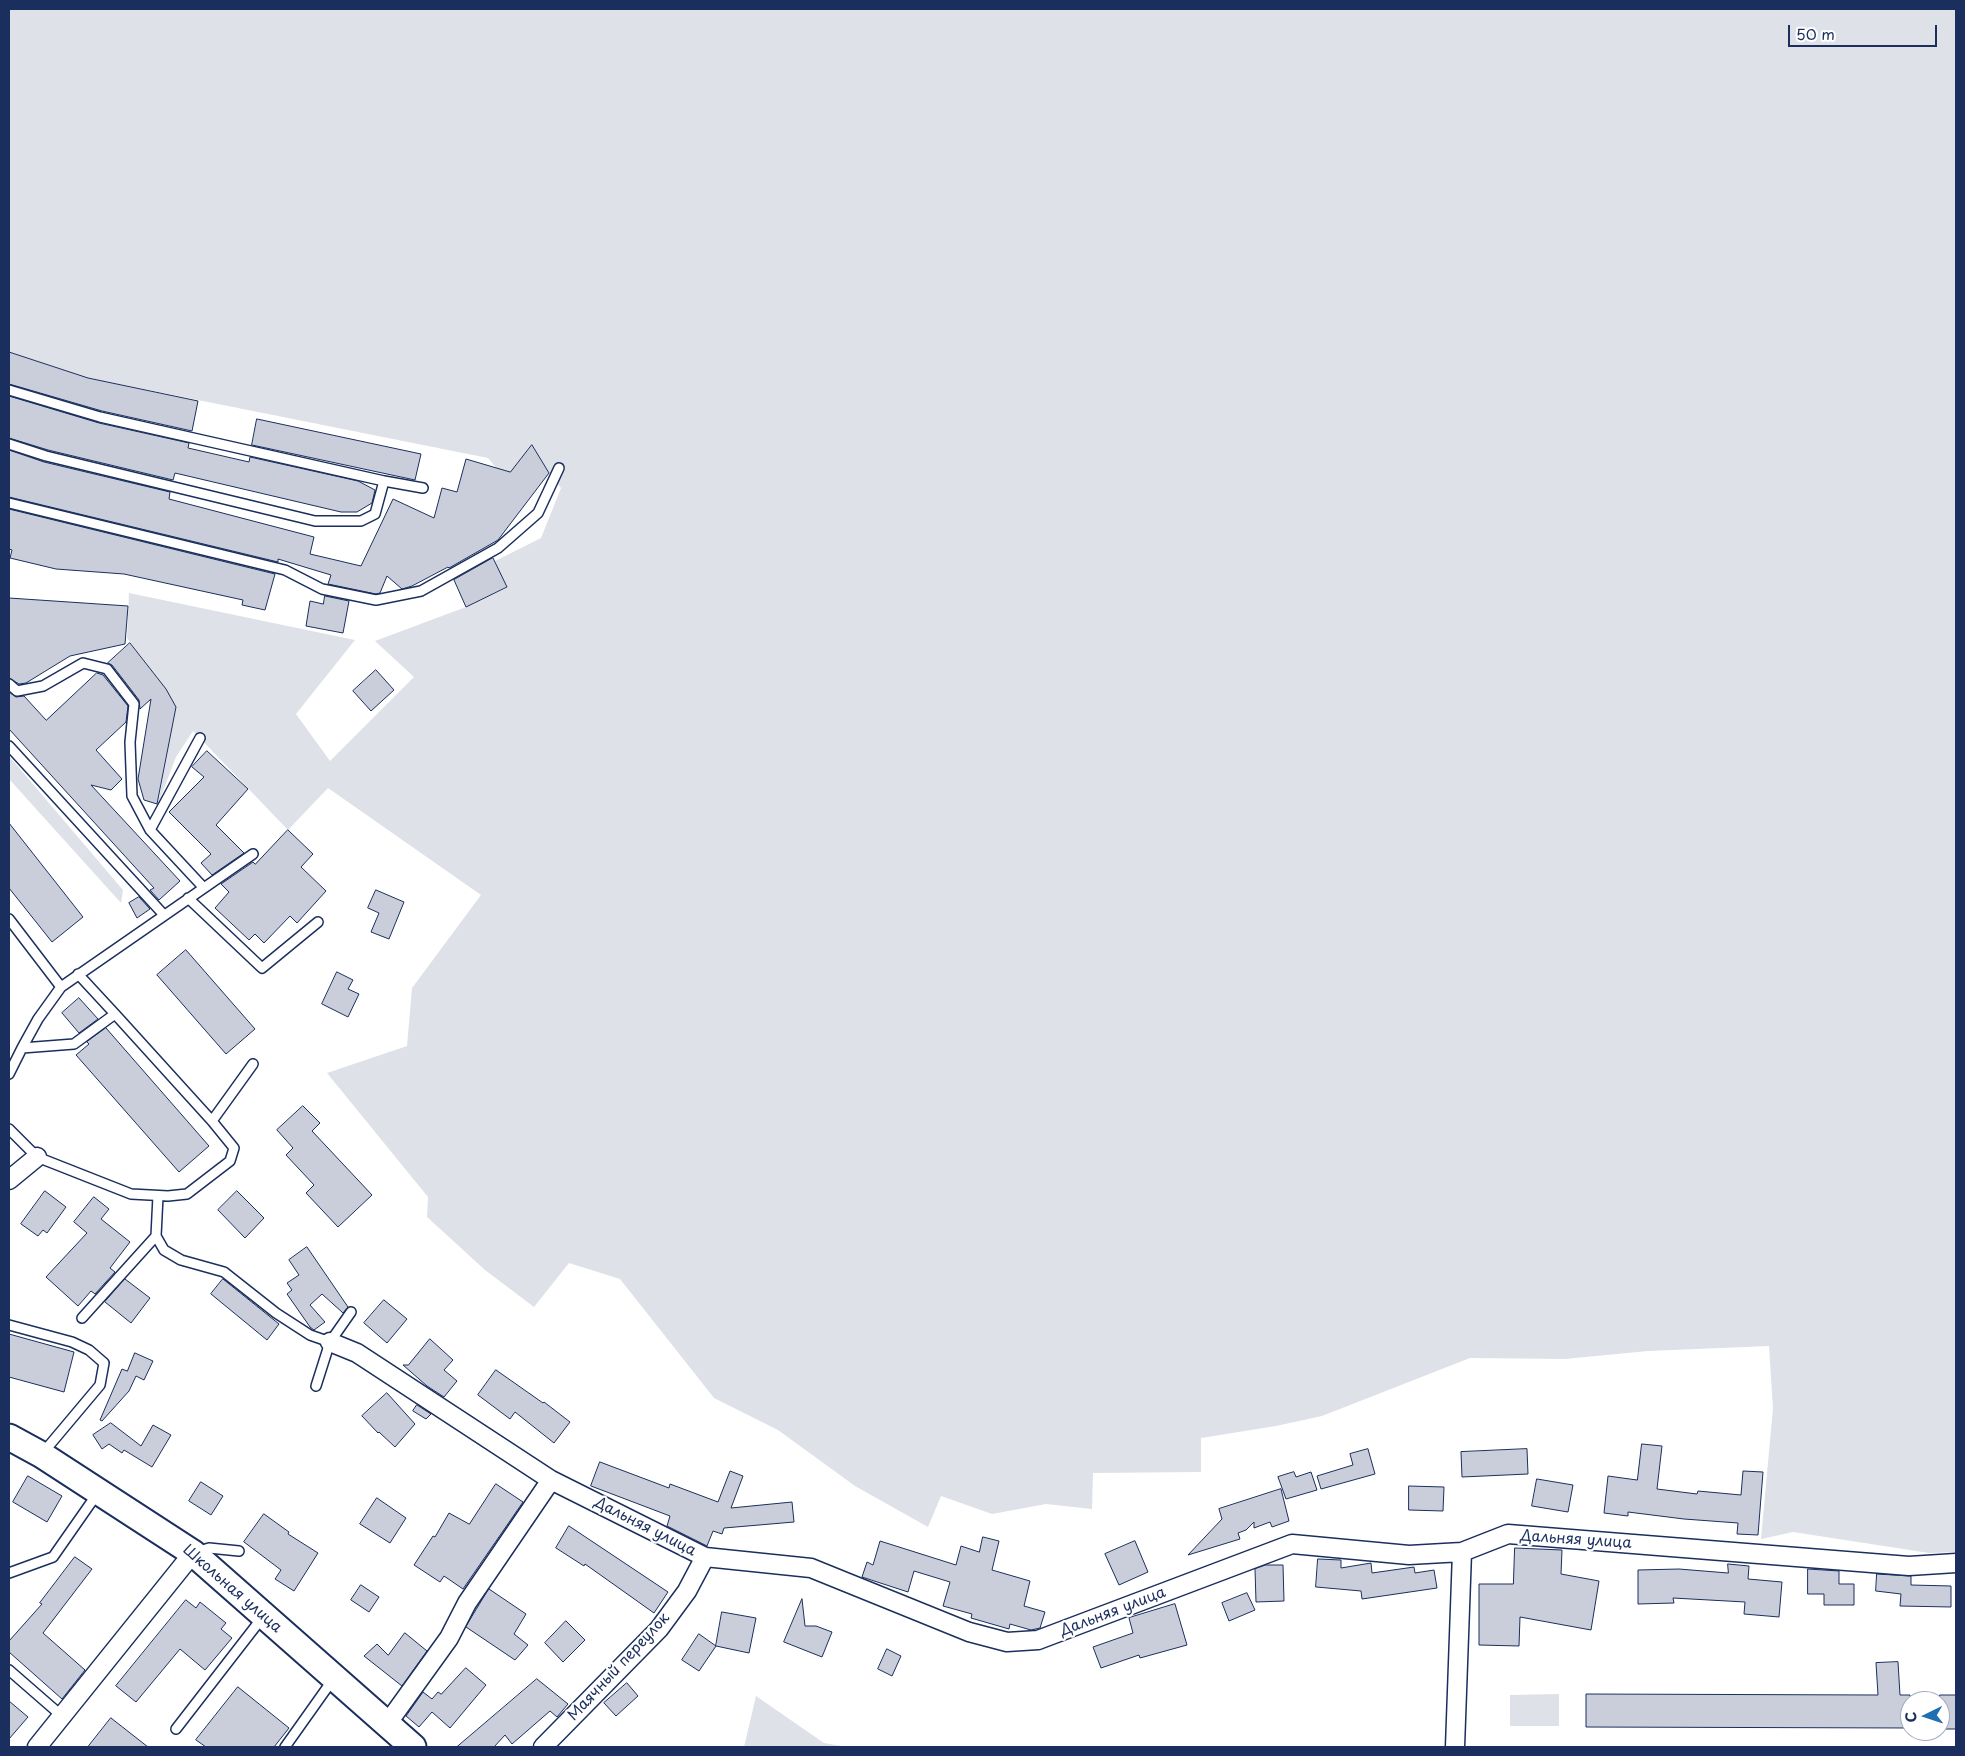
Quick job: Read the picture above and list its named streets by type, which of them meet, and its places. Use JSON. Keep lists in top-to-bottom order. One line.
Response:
{"streets":{"street":["Дальняя улица","Школьная улица","Маячный переулок"]},"crossings":[["Дальняя улица","Маячный переулок"]],"scale_bar":"50 m","north":"left"}
